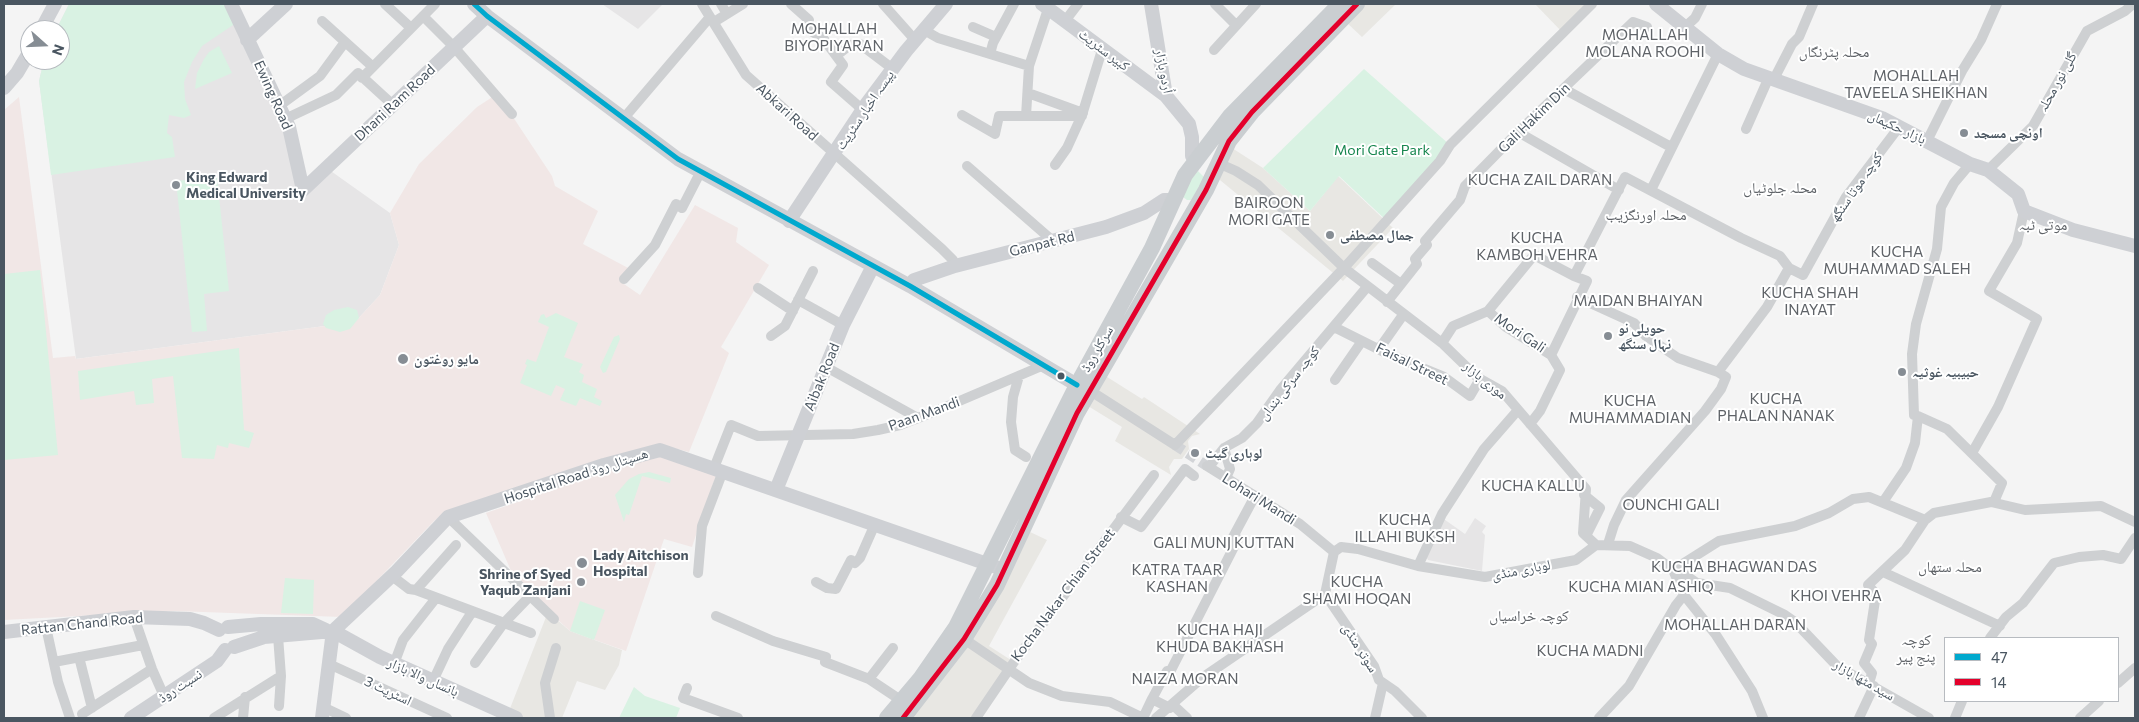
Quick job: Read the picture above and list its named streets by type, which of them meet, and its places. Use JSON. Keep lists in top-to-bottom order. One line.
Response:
{"streets":{"main road":["سرکلر روڈ"],"street":["کبیر سٹریٹ","اُردو بازار","گلی نور محلہ","Ewing Road","Dhani Ram Road","پیسہ اخبار سٹریٹ","Abkari Road","Gali Hakim Din","بازار حکیماں","کوچہ موتا سنگھ","Ganpat Rd","Mori Gali","Faisal Street","Aibak Road","موری بازار","کوچہ سرکی بنداں","Paan Mandi","Hospital Road ھسپتال روڈ","Lohari Mandi","لوہاری منڈی","Kocha Nakar Chian Street","Rattan Chand Road","سوتر منڈی","بانساں والا بازار","سید مٹھا بازار","نسبت روڈ","اسٹریٹ 3"]},"crossings":[["کبیر سٹریٹ","اُردو بازار"],["اُردو بازار","سرکلر روڈ"],["گلی نور محلہ","بازار حکیماں"],["Ewing Road","Dhani Ram Road"],["پیسہ اخبار سٹریٹ","Abkari Road"],["Abkari Road","Ganpat Rd"],["Gali Hakim Din","موری بازار"],["بازار حکیماں","کوچہ موتا سنگھ"],["Ganpat Rd","سرکلر روڈ"],["سرکلر روڈ","موری بازار"],["سرکلر روڈ","Hospital Road ھسپتال روڈ"],["Faisal Street","موری بازار"],["Faisal Street","کوچہ سرکی بنداں"],["Aibak Road","Paan Mandi"],["Aibak Road","Hospital Road ھسپتال روڈ"],["موری بازار","کوچہ سرکی بنداں"],["کوچہ سرکی بنداں","Lohari Mandi"],["Paan Mandi","Hospital Road ھسپتال روڈ"],["Hospital Road ھسپتال روڈ","بانساں والا بازار"],["Lohari Mandi","لوہاری منڈی"],["Rattan Chand Road","نسبت روڈ"]],"districts":["MOHALLAH BIYOPIYARAN","MOHALLAH MOLANA ROOHI","محلہ پٹرنگاں","MOHALLAH TAVEELA SHEIKHAN","KUCHA ZAIL DARAN","محلہ جلوٹیاں","BAIROON MORI GATE","محلہ اورنگزیب","موتی ٹبہ","KUCHA KAMBOH VEHRA","KUCHA MUHAMMAD SALEH","KUCHA SHAH INAYAT","MAIDAN BHAIYAN","KUCHA PHALAN NANAK","KUCHA MUHAMMADIAN","KUCHA KALLU","OUNCHI GALI","KUCHA ILLAHI BUKSH","GALI MUNJ KUTTAN","KUCHA BHAGWAN DAS","محلہ ستھاں","KATRA TAAR KASHAN","KUCHA SHAMI HOQAN","KUCHA MIAN ASHIQ","KHOI VEHRA","کوچہ خراسیاں","MOHALLAH DARAN","KUCHA HAJI KHUDA BAKHASH","کوچہ پنج پیر","KUCHA MADNI","NAIZA MORAN"],"parks":["Mori Gate Park"],"places":["اونچی مسجد","King Edward Medical University","جمال مصطفی","حویلی نو نہال سنگھ","مایو روغتون","حبیبیہ غوثیہ","لوہاری گیٹ","Lady Aitchison Hospital","Shrine of Syed Yaqub Zanjani"],"lines":["transit line 47","transit line 14"],"legend":["47","14"],"north":"right"}
